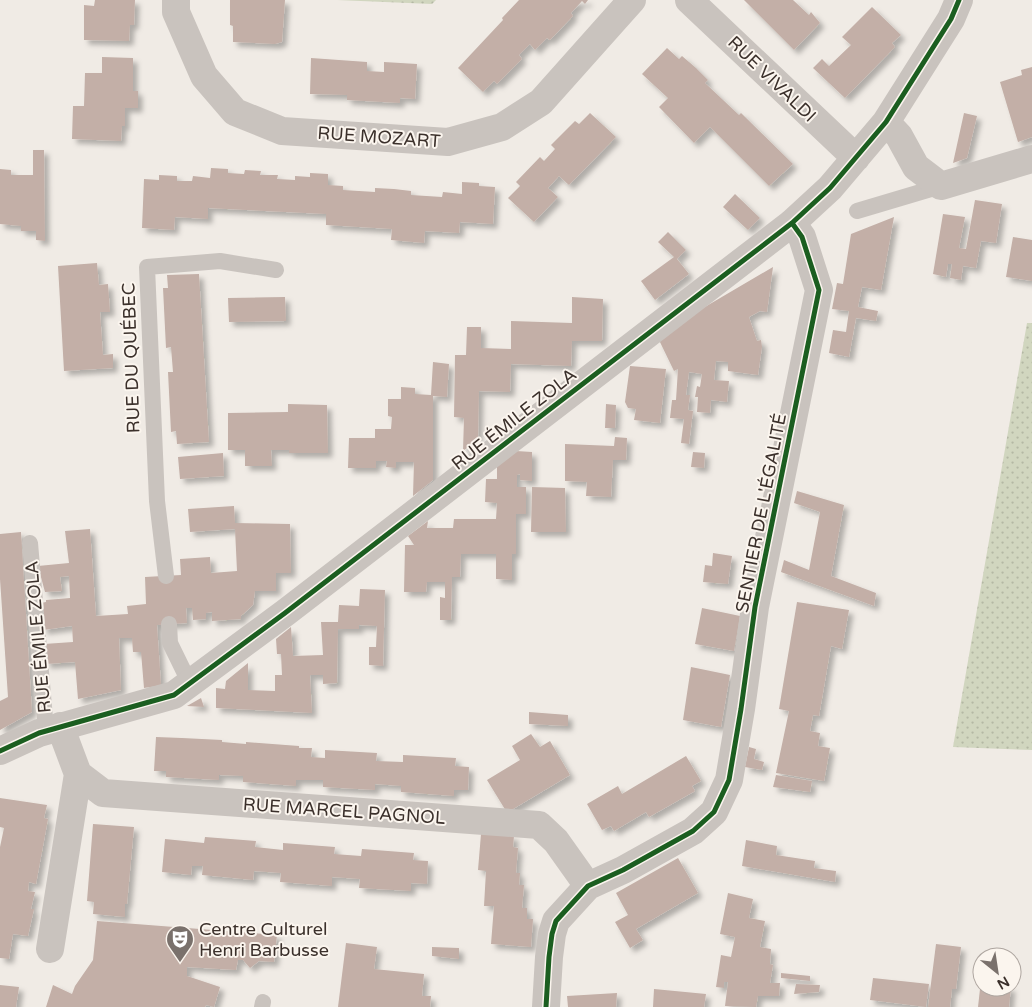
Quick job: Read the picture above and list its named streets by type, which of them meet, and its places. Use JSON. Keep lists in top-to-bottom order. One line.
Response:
{"streets":{"street":["RUE VIVALDI","RUE MOZART","RUE ÉMILE ZOLA","SENTIER DE L'ÉGALITÉ","RUE MARCEL PAGNOL"],"lane":["RUE DU QUÉBEC"]},"crossings":[["RUE VIVALDI","RUE ÉMILE ZOLA"],["RUE ÉMILE ZOLA","SENTIER DE L'ÉGALITÉ"],["SENTIER DE L'ÉGALITÉ","RUE MARCEL PAGNOL"]],"places":{"theatre":["Centre Culturel Henri Barbusse"]},"north":"bottom right"}
